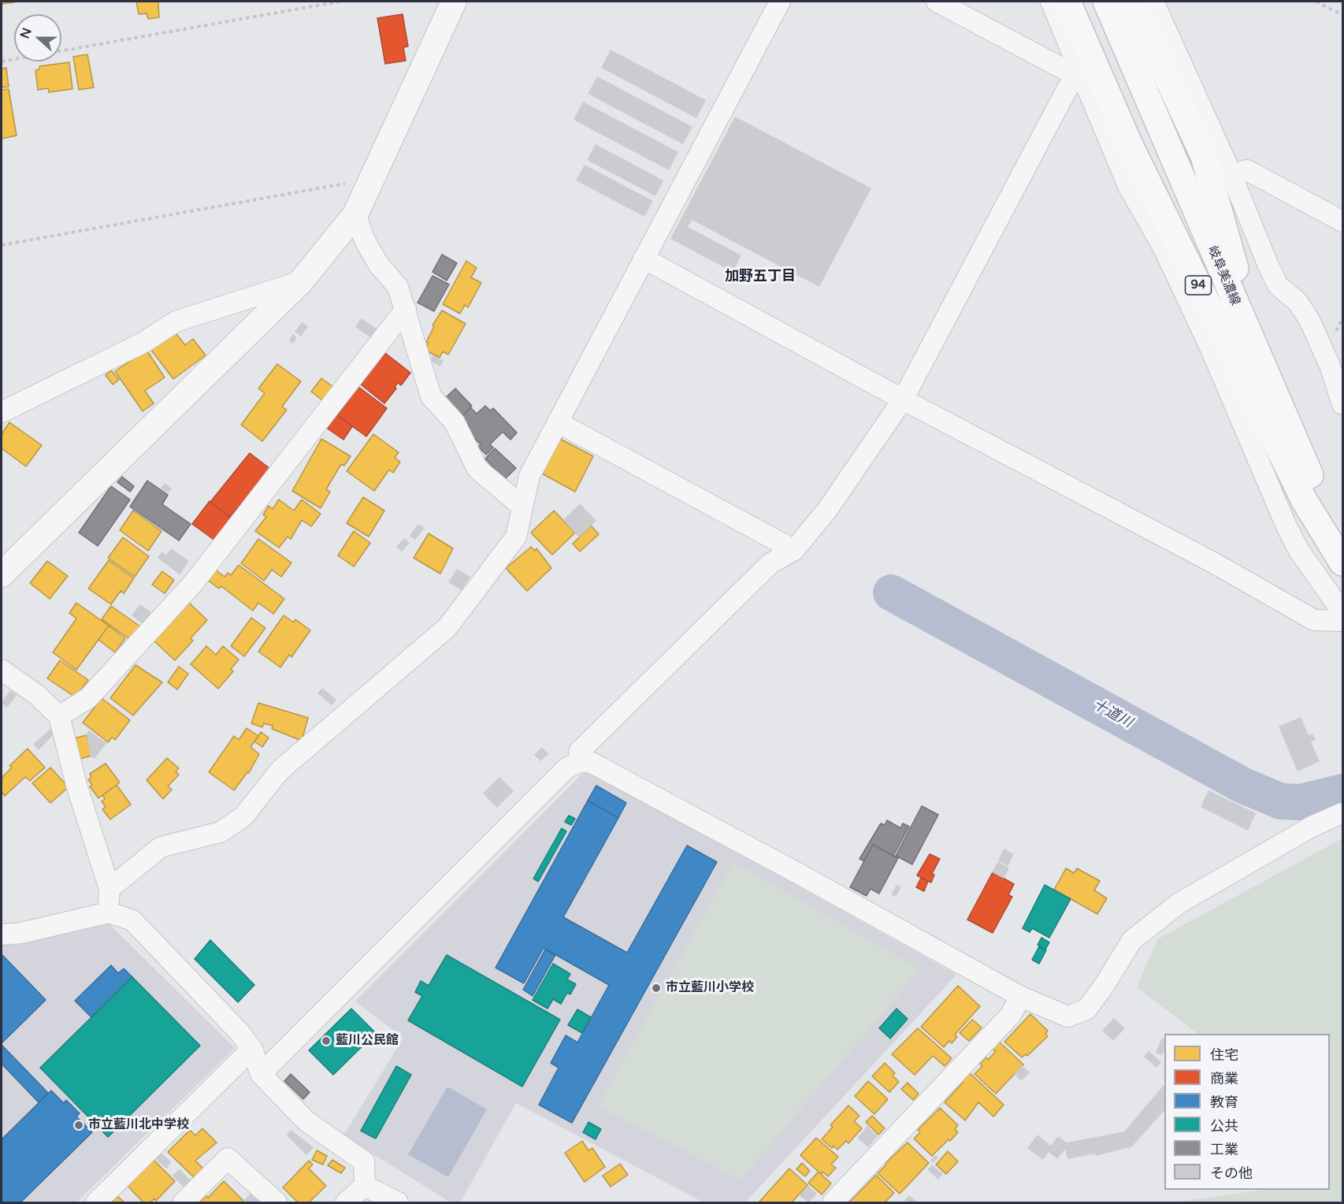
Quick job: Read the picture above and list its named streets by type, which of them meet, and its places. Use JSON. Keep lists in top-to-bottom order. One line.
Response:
{"streets":{"main road":["岐阜美濃線","94"]},"crossings":[["岐阜美濃線","94"]],"districts":["加野五丁目"],"water":["十道川"],"places":["市立藍川小学校","藍川公民館","市立藍川北中学校"],"legend":["住宅","商業","教育","公共","工業","その他"],"north":"left"}
